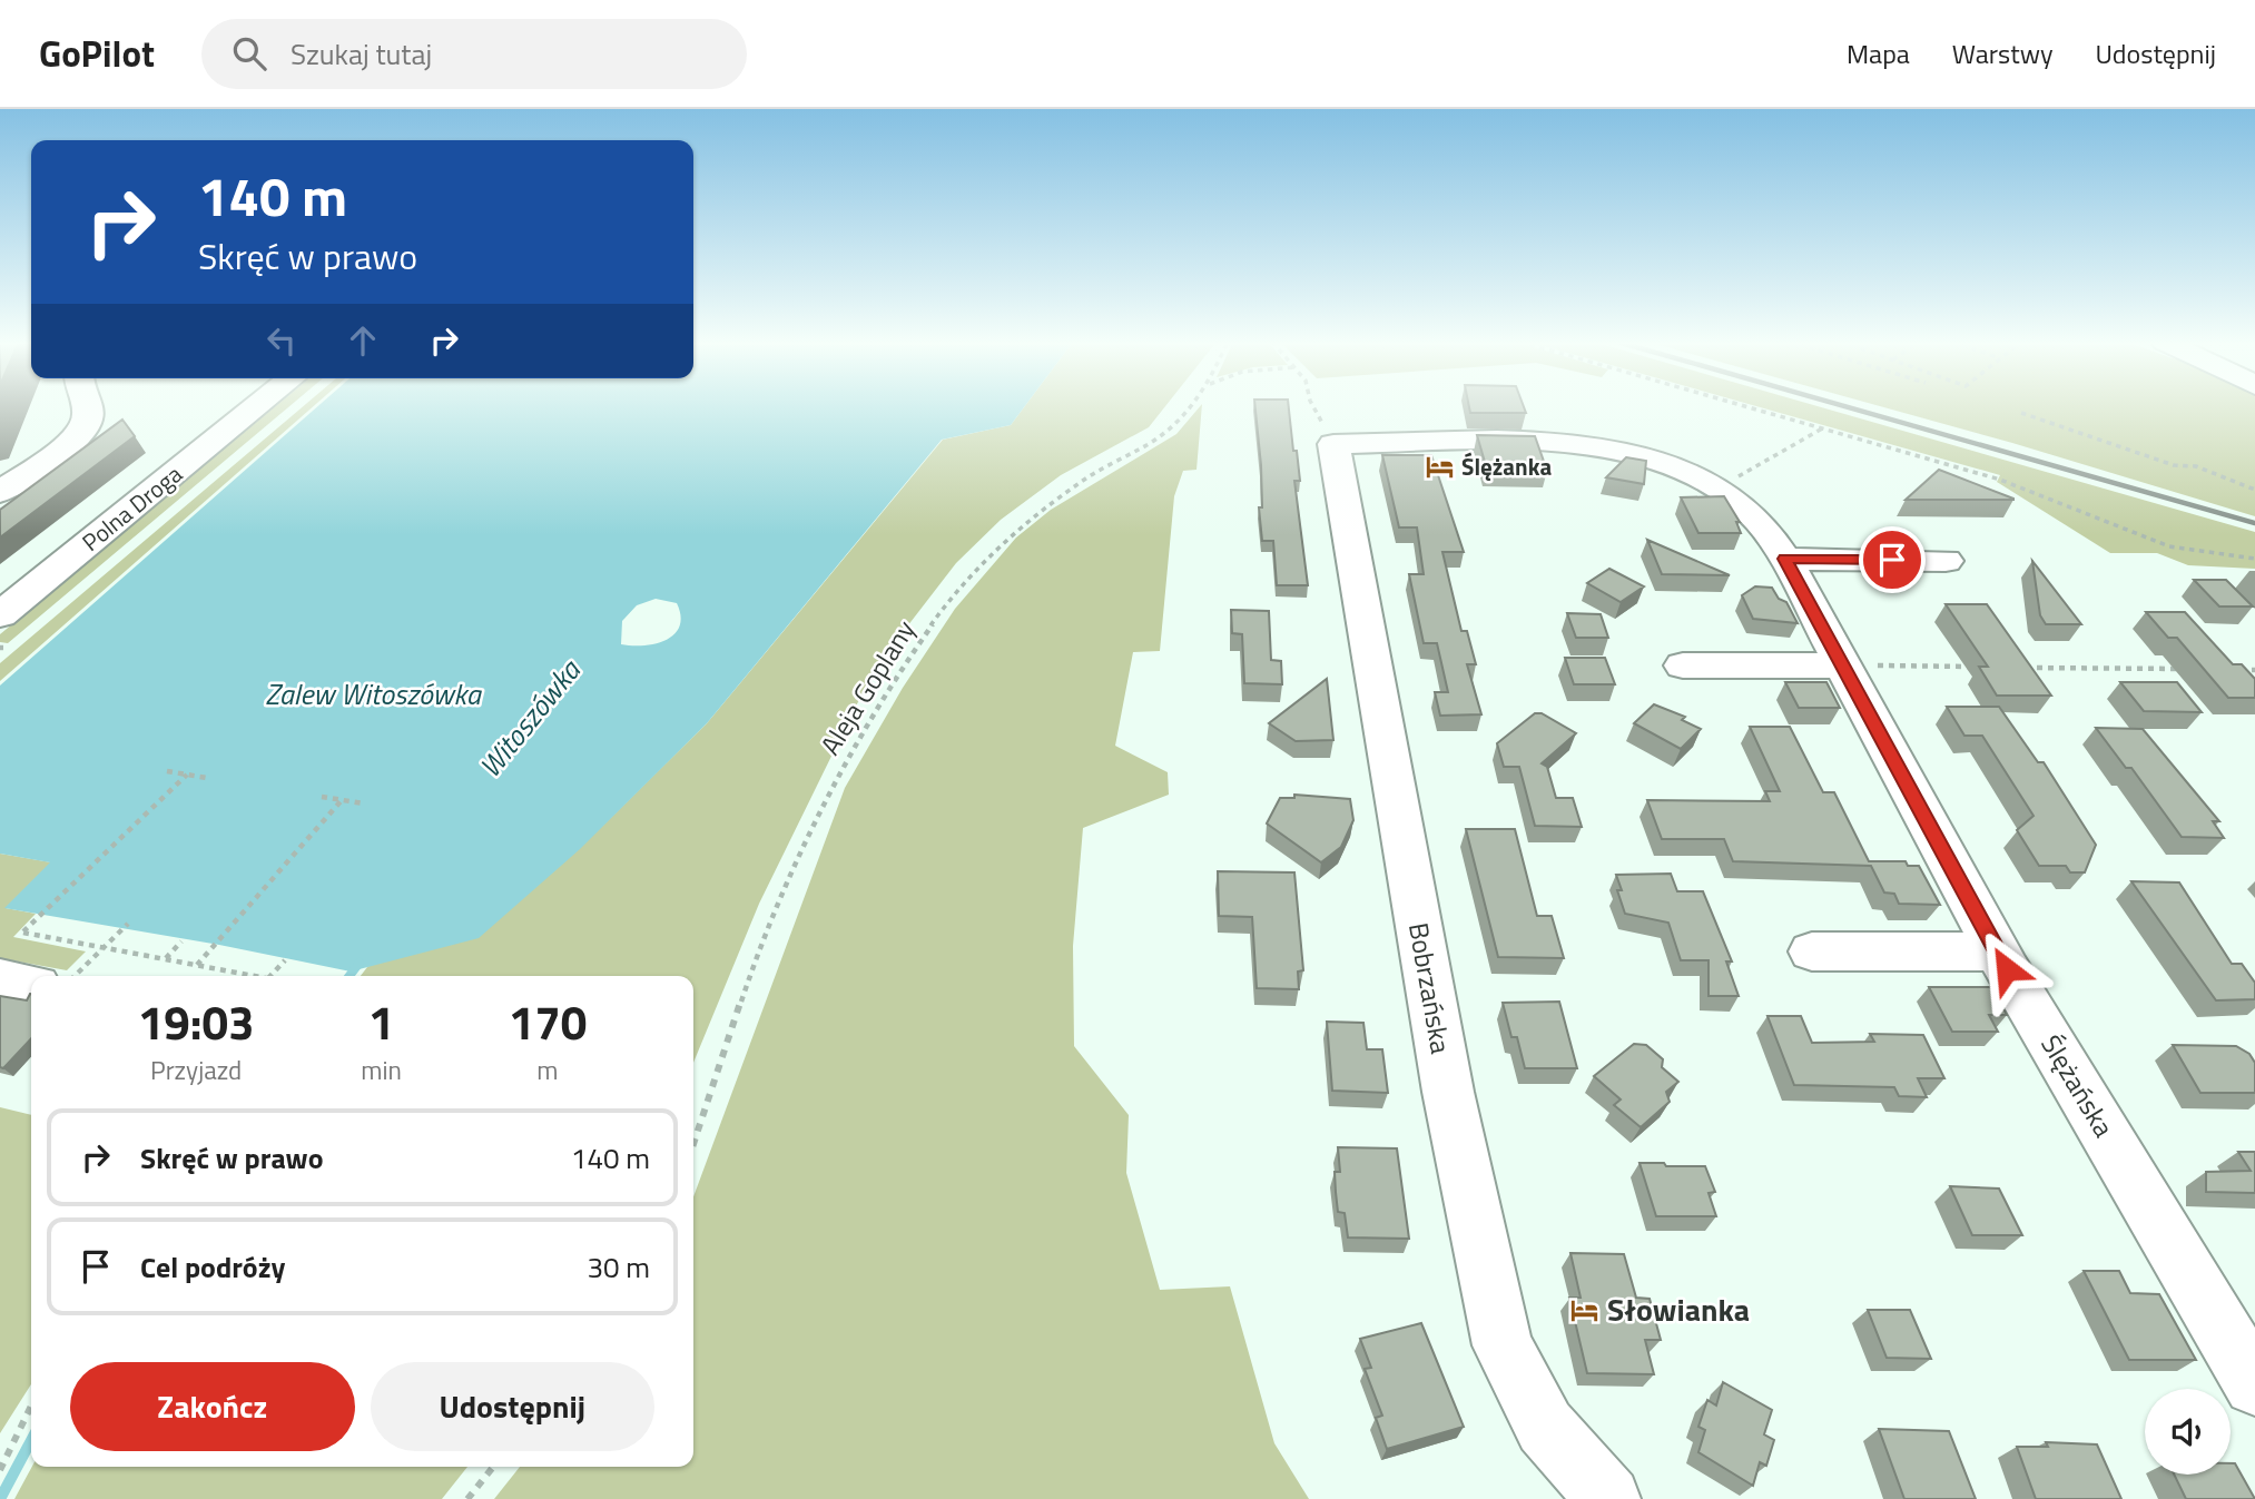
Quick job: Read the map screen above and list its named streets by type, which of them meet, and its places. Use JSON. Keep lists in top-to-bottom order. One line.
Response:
{"streets":{"street":["Polna Droga","Bobrzańska","Ślężańska"],"path":["Aleja Goplany"]},"crossings":[["Bobrzańska","Ślężańska"]],"water":["Zalew Witoszówka","Witoszówka"],"places":{"hotel":["Ślężanka","Słowianka"]},"page":{"header":"GoPilot","search":"Szukaj tutaj","nav":["Mapa","Warstwy","Udostępnij"],"turn":["140 m","Skręć w prawo"],"eta":["19:03","Przyjazd","1","min","170","m"],"list":[{"name":"Skręć w prawo","value":"140 m"},{"name":"Cel podróży","value":"30 m"}],"buttons":["Zakończ","Udostępnij"]}}
